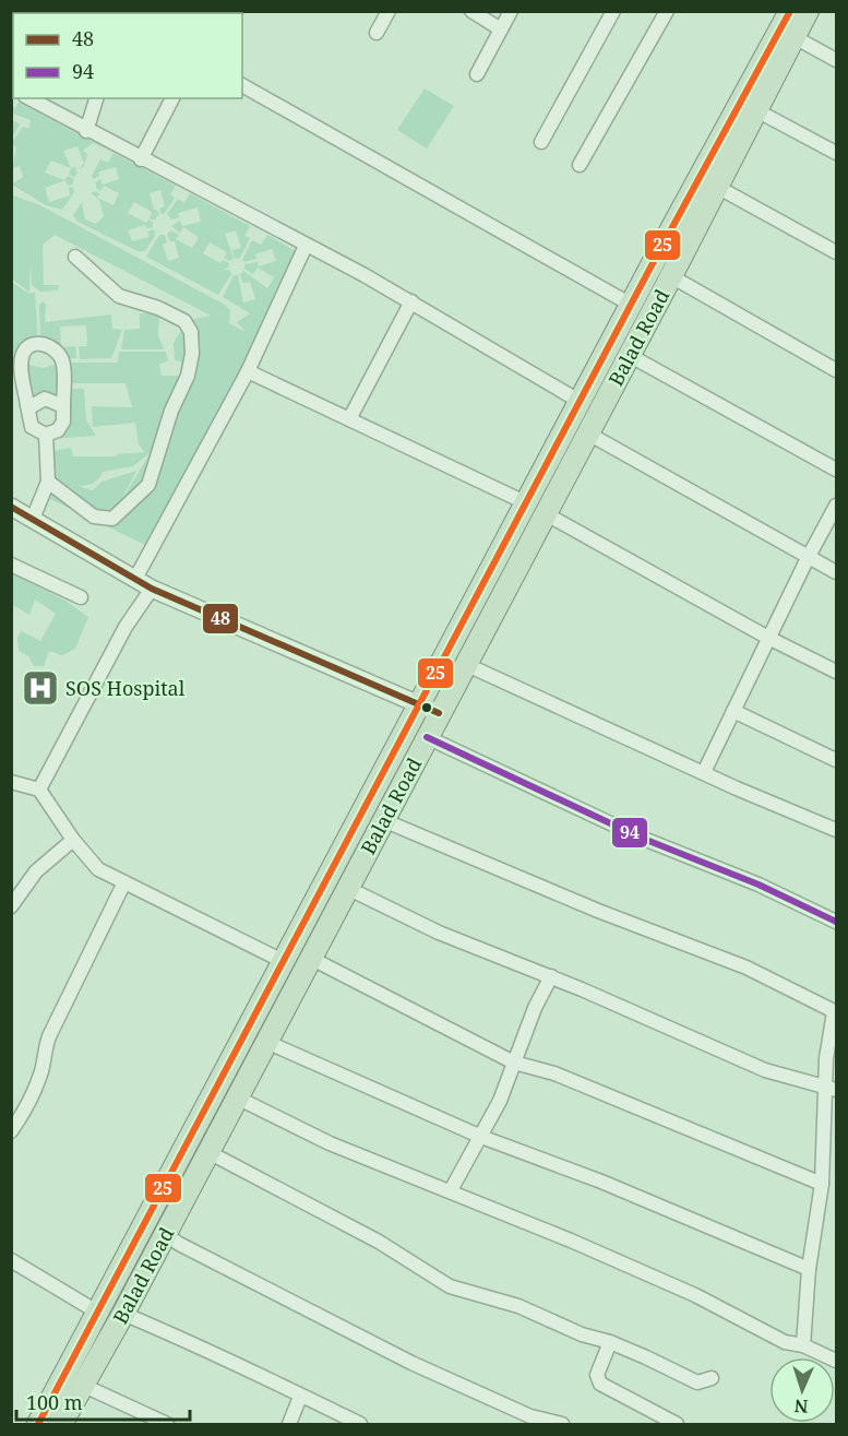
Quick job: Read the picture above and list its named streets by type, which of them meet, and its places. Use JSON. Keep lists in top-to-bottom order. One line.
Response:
{"streets":{"highway":["Balad Road"]},"places":{"hospital":["SOS Hospital"]},"lines":["transit line 25","transit line 48","transit line 94"],"legend":["48","94"],"scale_bar":"100 m","north":"bottom"}
